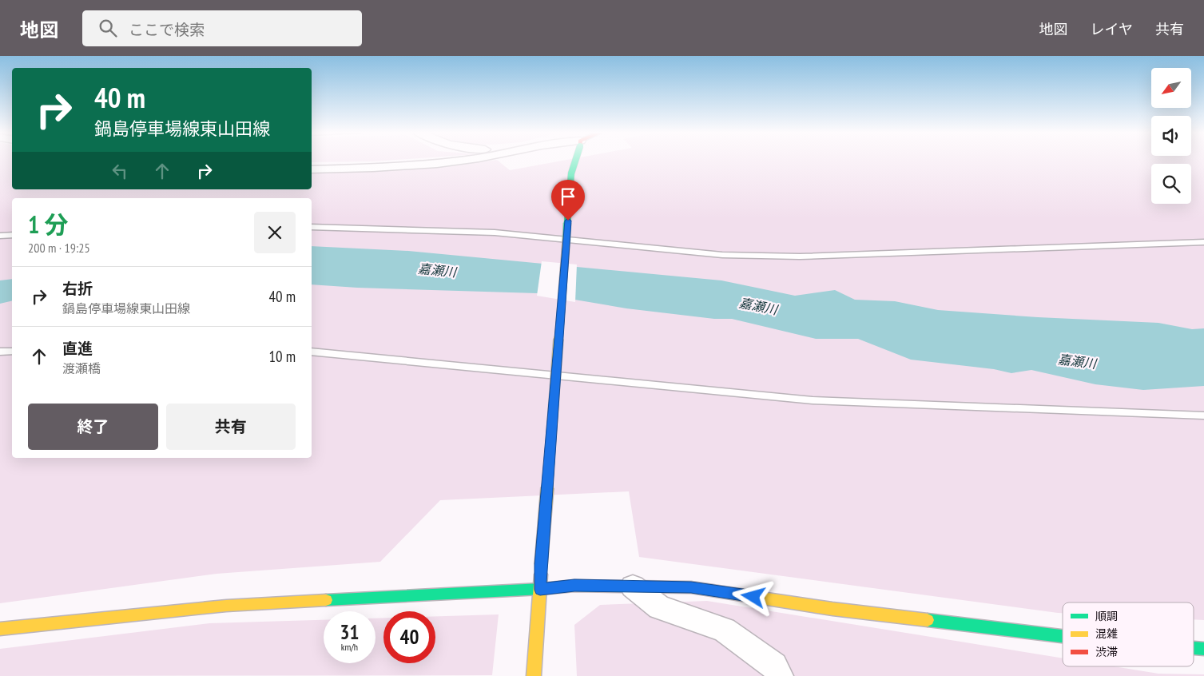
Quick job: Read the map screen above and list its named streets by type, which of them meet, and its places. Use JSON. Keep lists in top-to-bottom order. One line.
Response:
{"water":["嘉瀬川"],"legend":["順調","混雑","渋滞"],"north":"bottom left","page":{"header":"地図","search":"ここで検索","nav":["地図","レイヤ","共有"],"turn":["40 m","鍋島停車場線東山田線"],"heading":["1 分","200 m · 19:25"],"list":[{"name":"右折","note":"鍋島停車場線東山田線","value":"40 m"},{"name":"直進","note":"渡瀬橋","value":"10 m"}],"buttons":["終了","共有"],"speed":"31 km/h","limit":"40"}}
